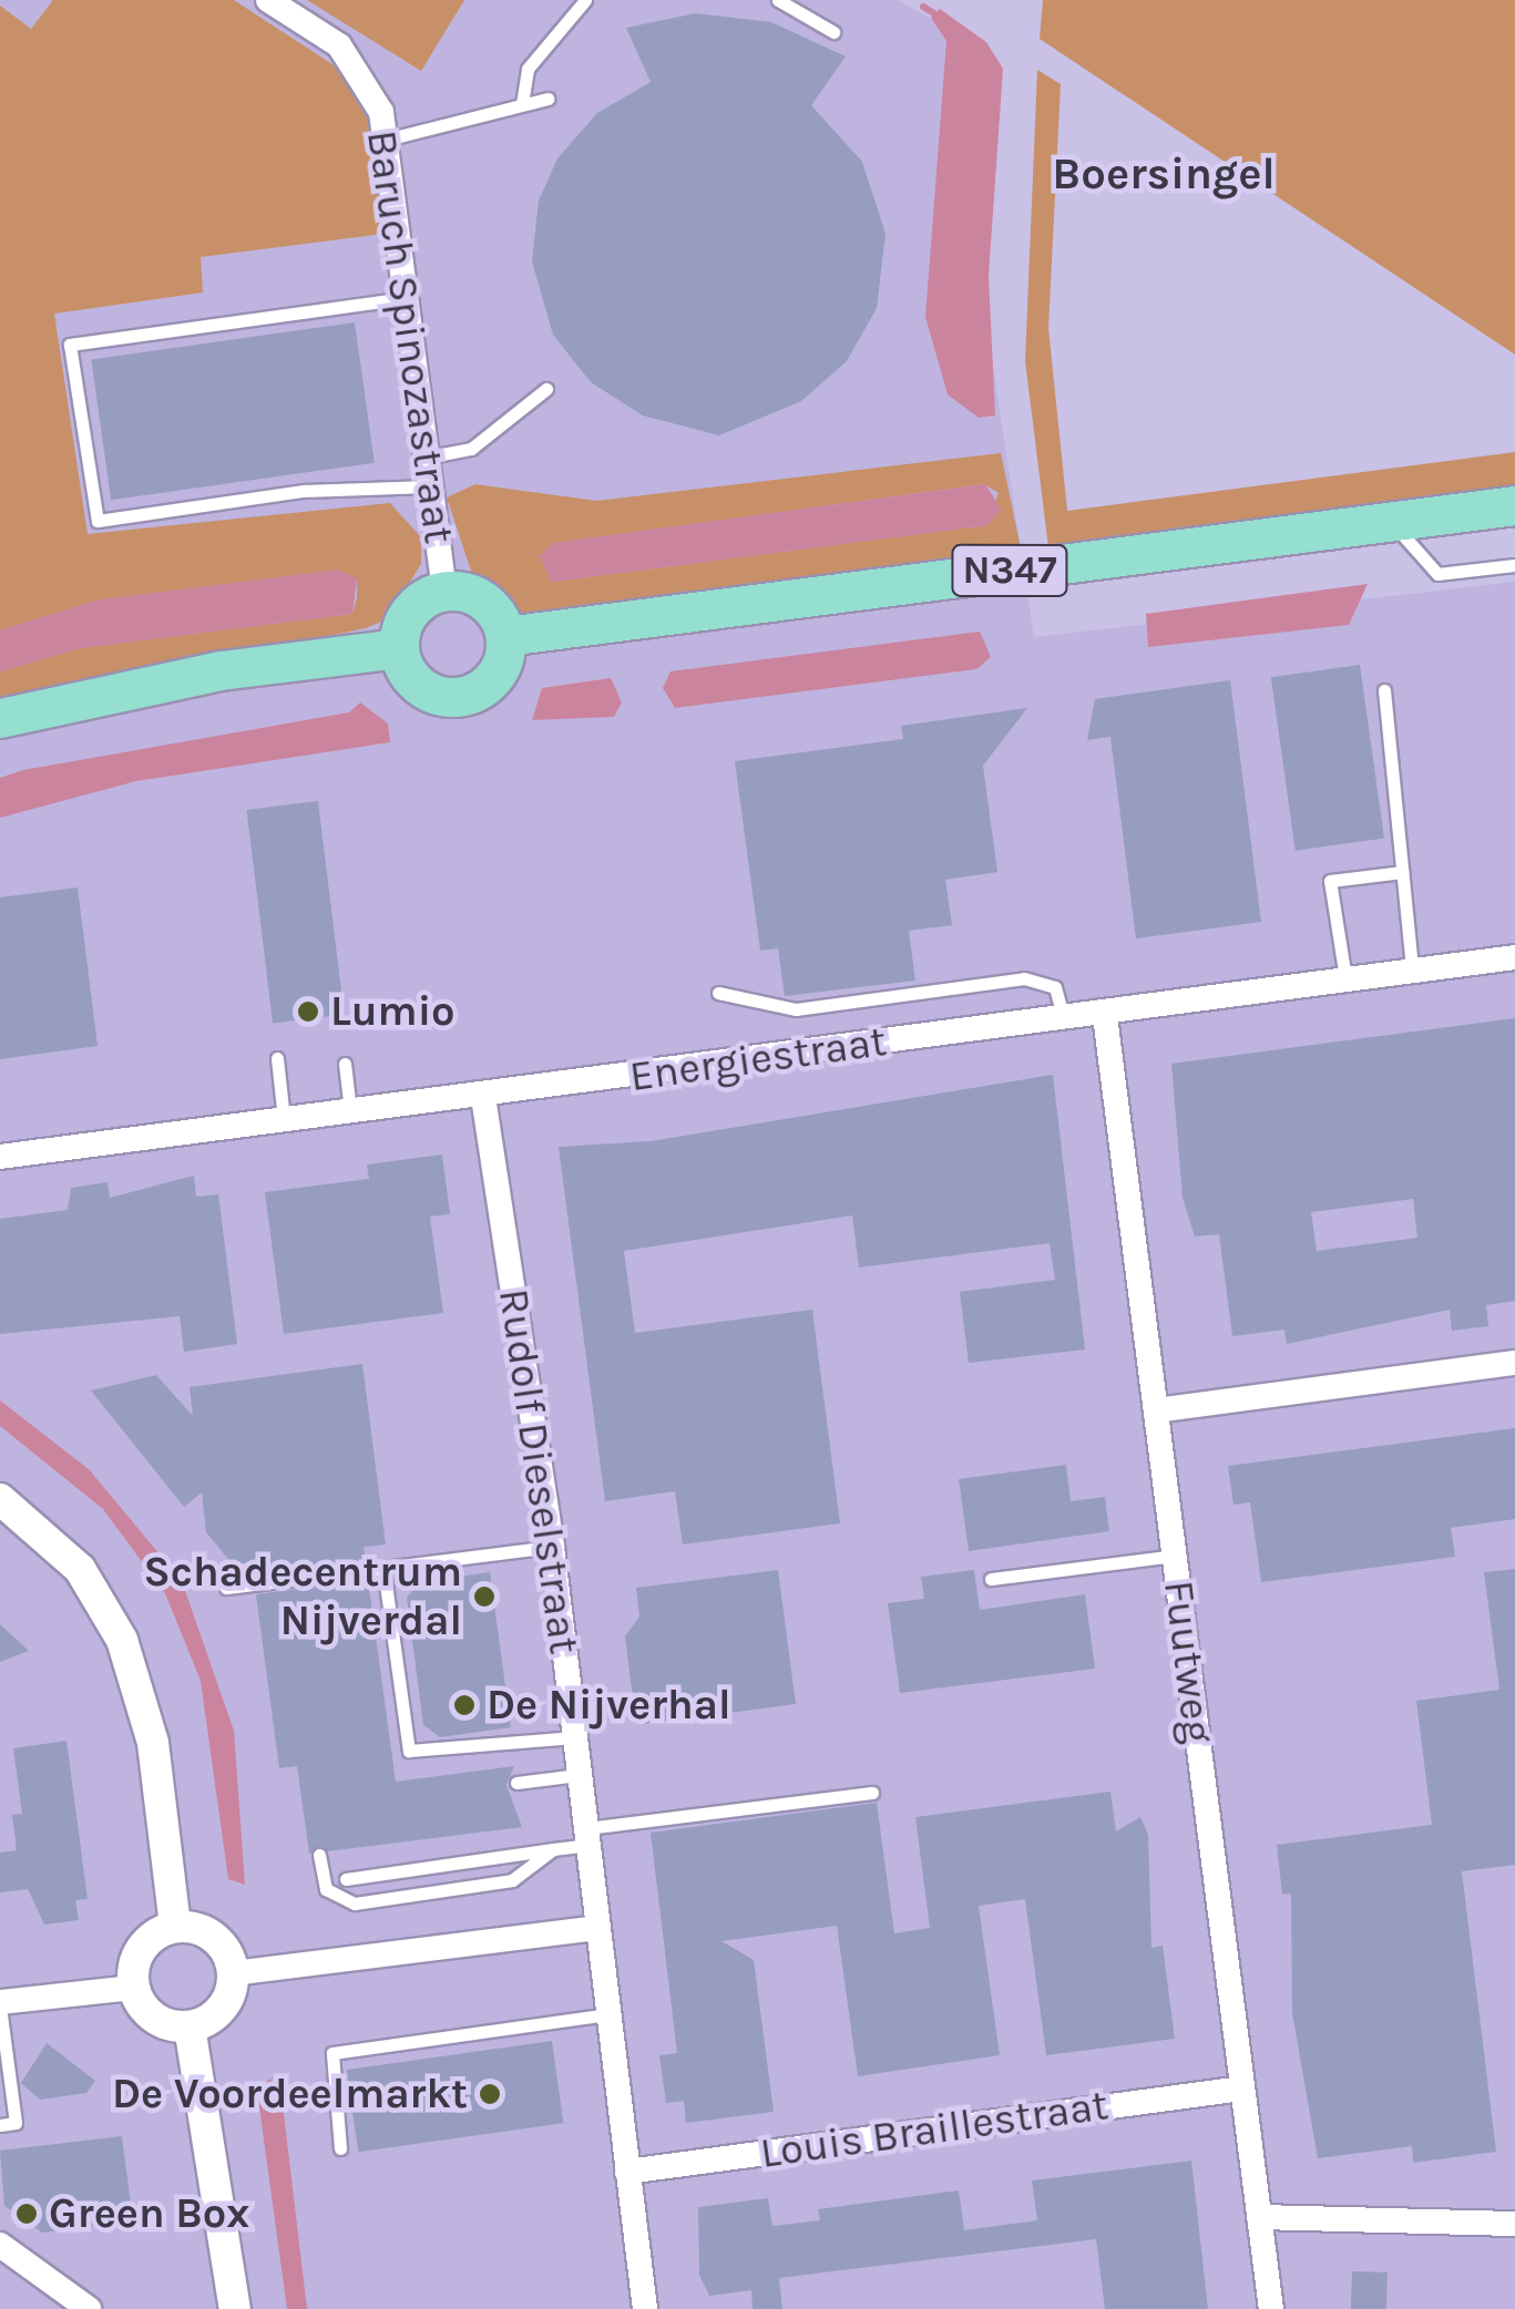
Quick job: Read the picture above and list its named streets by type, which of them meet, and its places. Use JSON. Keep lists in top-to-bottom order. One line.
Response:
{"streets":{"main road":["N347"],"street":["Baruch Spinozastraat","Energiestraat","Rudolf Dieselstraat","Fuutweg","Louis Braillestraat"]},"crossings":[["Baruch Spinozastraat","N347"],["Energiestraat","Rudolf Dieselstraat"],["Energiestraat","Fuutweg"],["Rudolf Dieselstraat","Louis Braillestraat"],["Fuutweg","Louis Braillestraat"]],"districts":["Boersingel"],"places":["Lumio","Schadecentrum Nijverdal","De Nijverhal","De Voordeelmarkt","Green Box"]}
